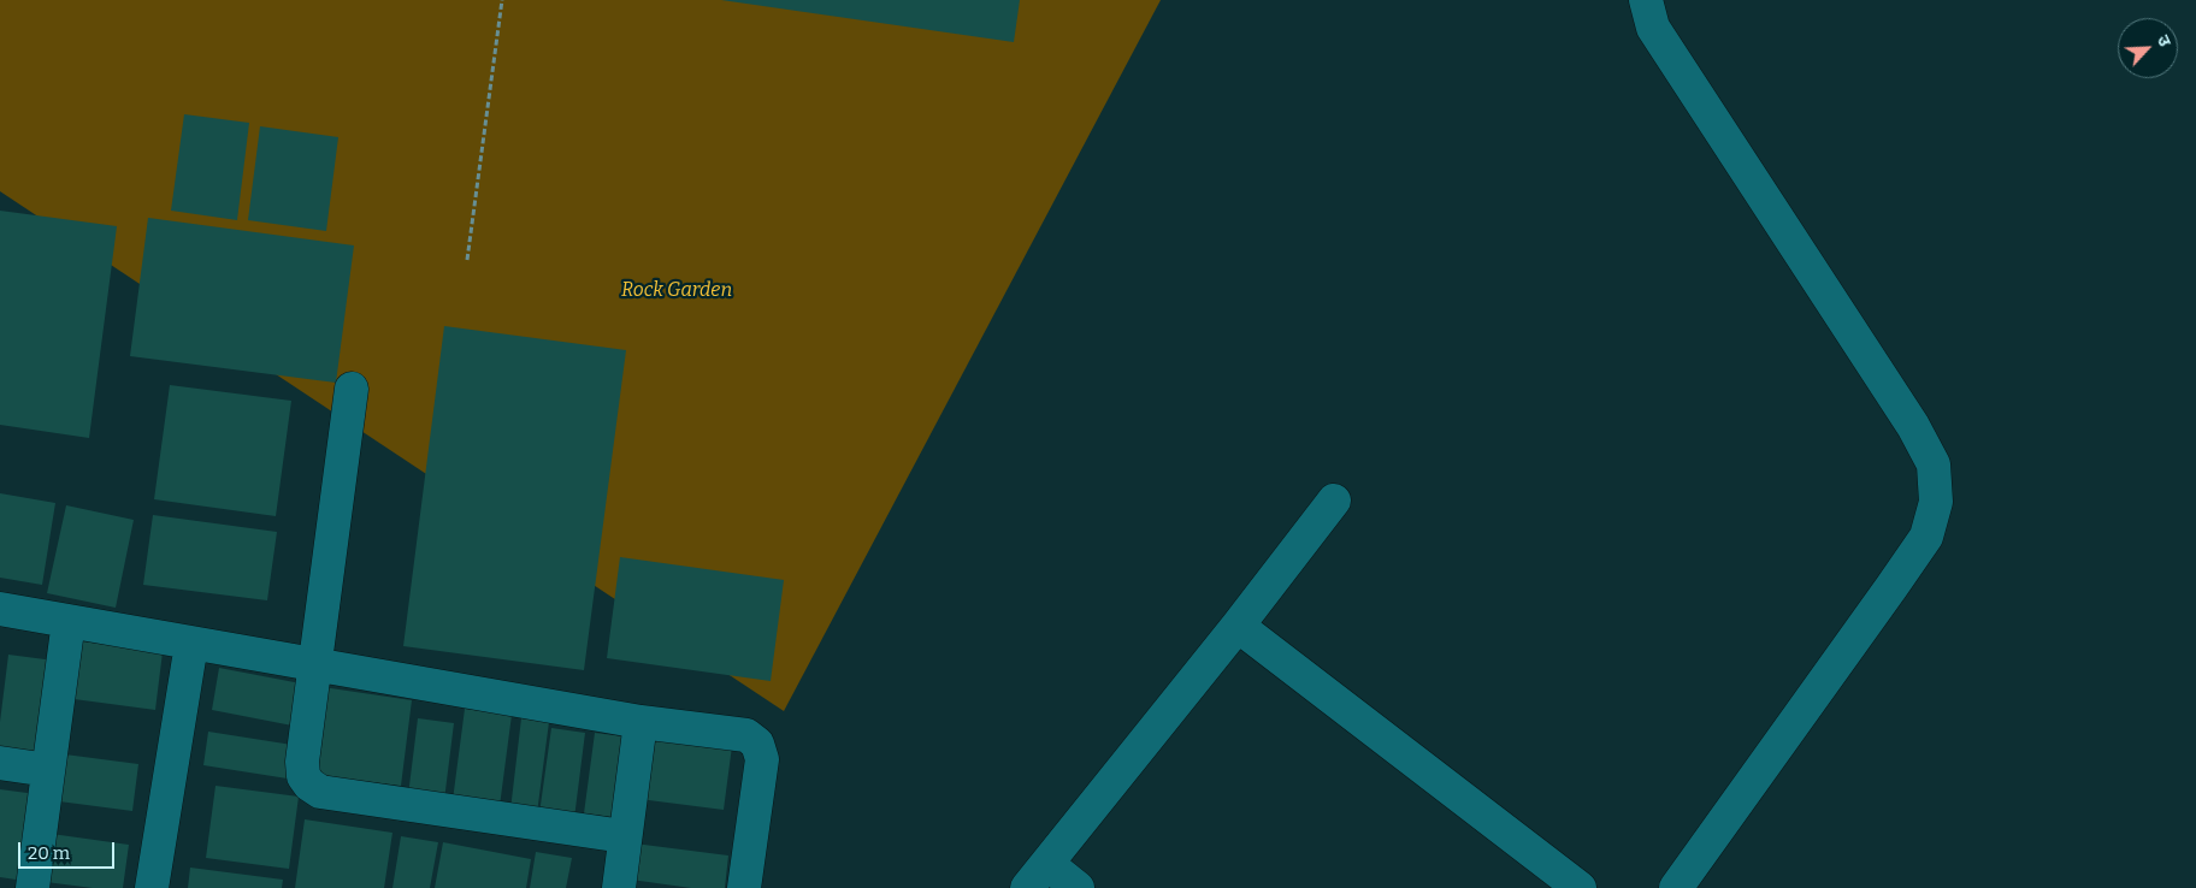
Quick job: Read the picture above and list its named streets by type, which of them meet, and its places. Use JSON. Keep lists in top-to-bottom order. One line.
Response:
{"parks":["Rock Garden"],"scale_bar":"20 m","north":"top right"}
